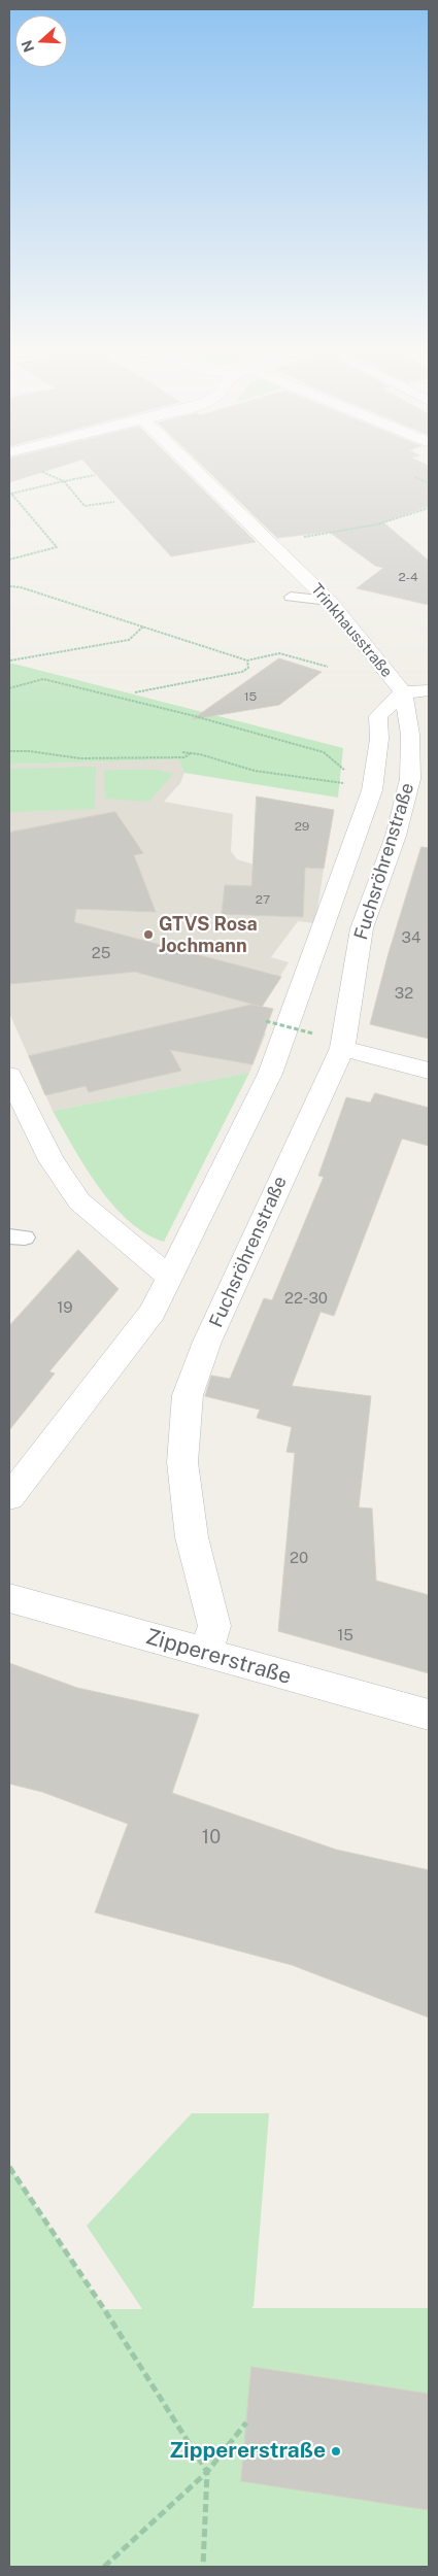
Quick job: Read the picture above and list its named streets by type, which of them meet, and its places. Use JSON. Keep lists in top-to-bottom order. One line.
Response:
{"streets":{"street":["Trinkhausstraße","Fuchsröhrenstraße","Zippererstraße"]},"crossings":[["Trinkhausstraße","Fuchsröhrenstraße"],["Fuchsröhrenstraße","Zippererstraße"]],"places":["GTVS Rosa Jochmann","Zippererstraße"],"house_numbers":["2-4","15","29","27","34","25","32","22-30","19","20","15","10"],"north":"left"}
